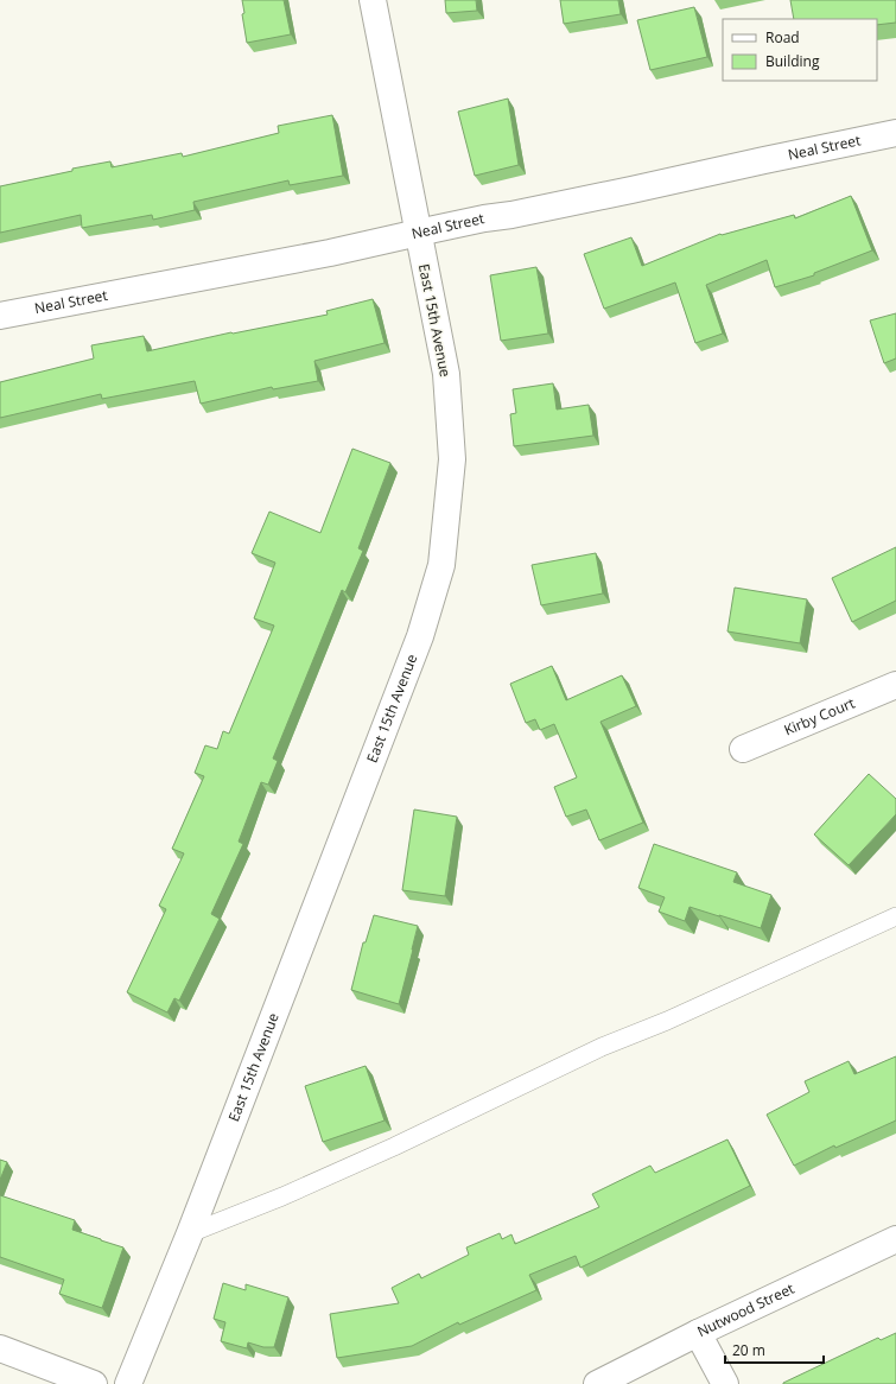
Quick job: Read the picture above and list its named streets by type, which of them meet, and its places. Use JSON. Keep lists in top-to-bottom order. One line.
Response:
{"streets":{"street":["Neal Street","East 15th Avenue","Kirby Court","Nutwood Street"]},"crossings":[["Neal Street","East 15th Avenue"]],"legend":["Road","Building"],"scale_bar":"20 m"}
